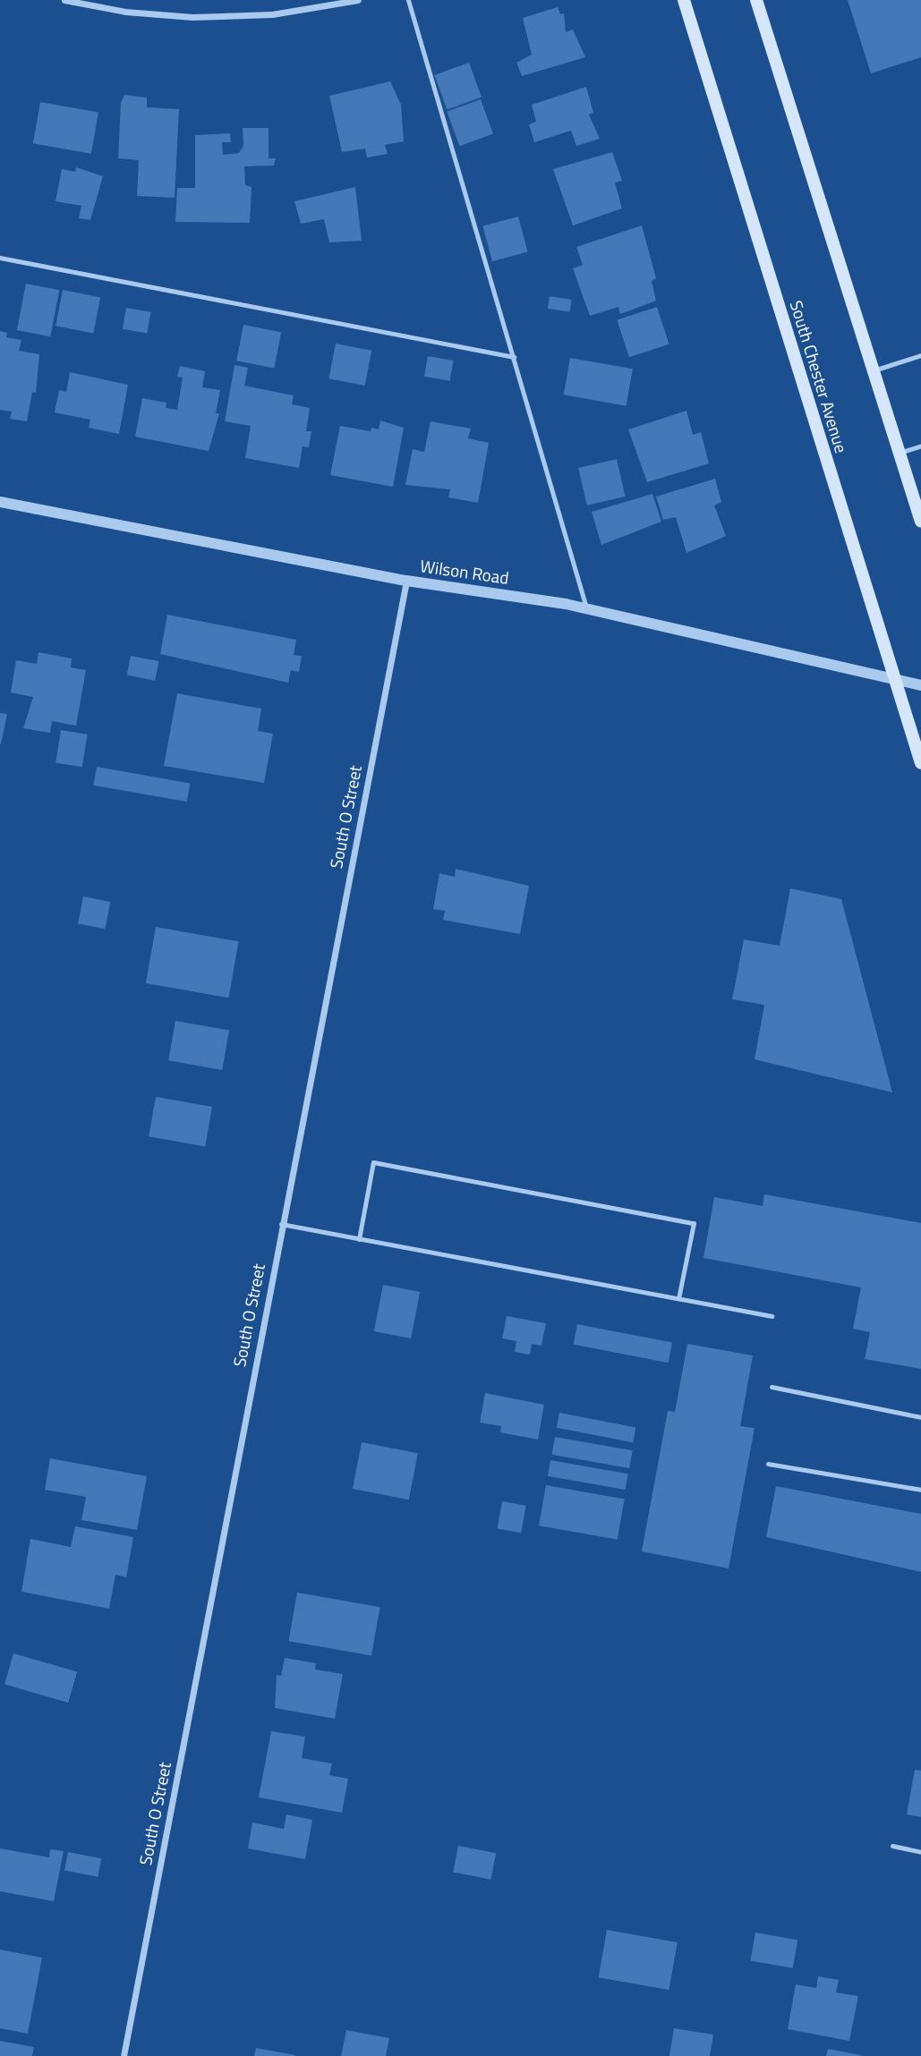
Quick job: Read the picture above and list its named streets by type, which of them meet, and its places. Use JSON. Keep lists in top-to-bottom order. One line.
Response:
{"streets":{"main road":["South Chester Avenue"],"street":["Wilson Road","South O Street"]},"crossings":[["South Chester Avenue","Wilson Road"],["Wilson Road","South O Street"]]}
